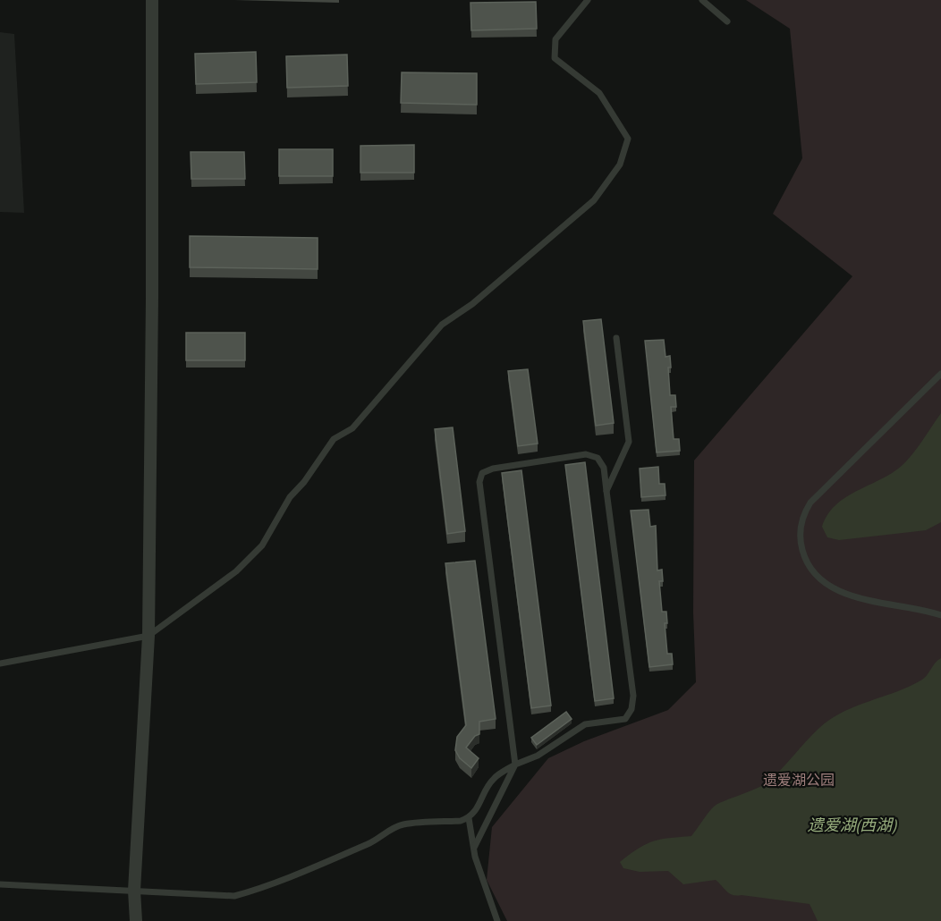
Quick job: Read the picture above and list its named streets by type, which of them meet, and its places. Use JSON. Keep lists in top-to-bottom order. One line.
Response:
{"water":["遗爱湖(西湖)"],"parks":["遗爱湖公园"]}
